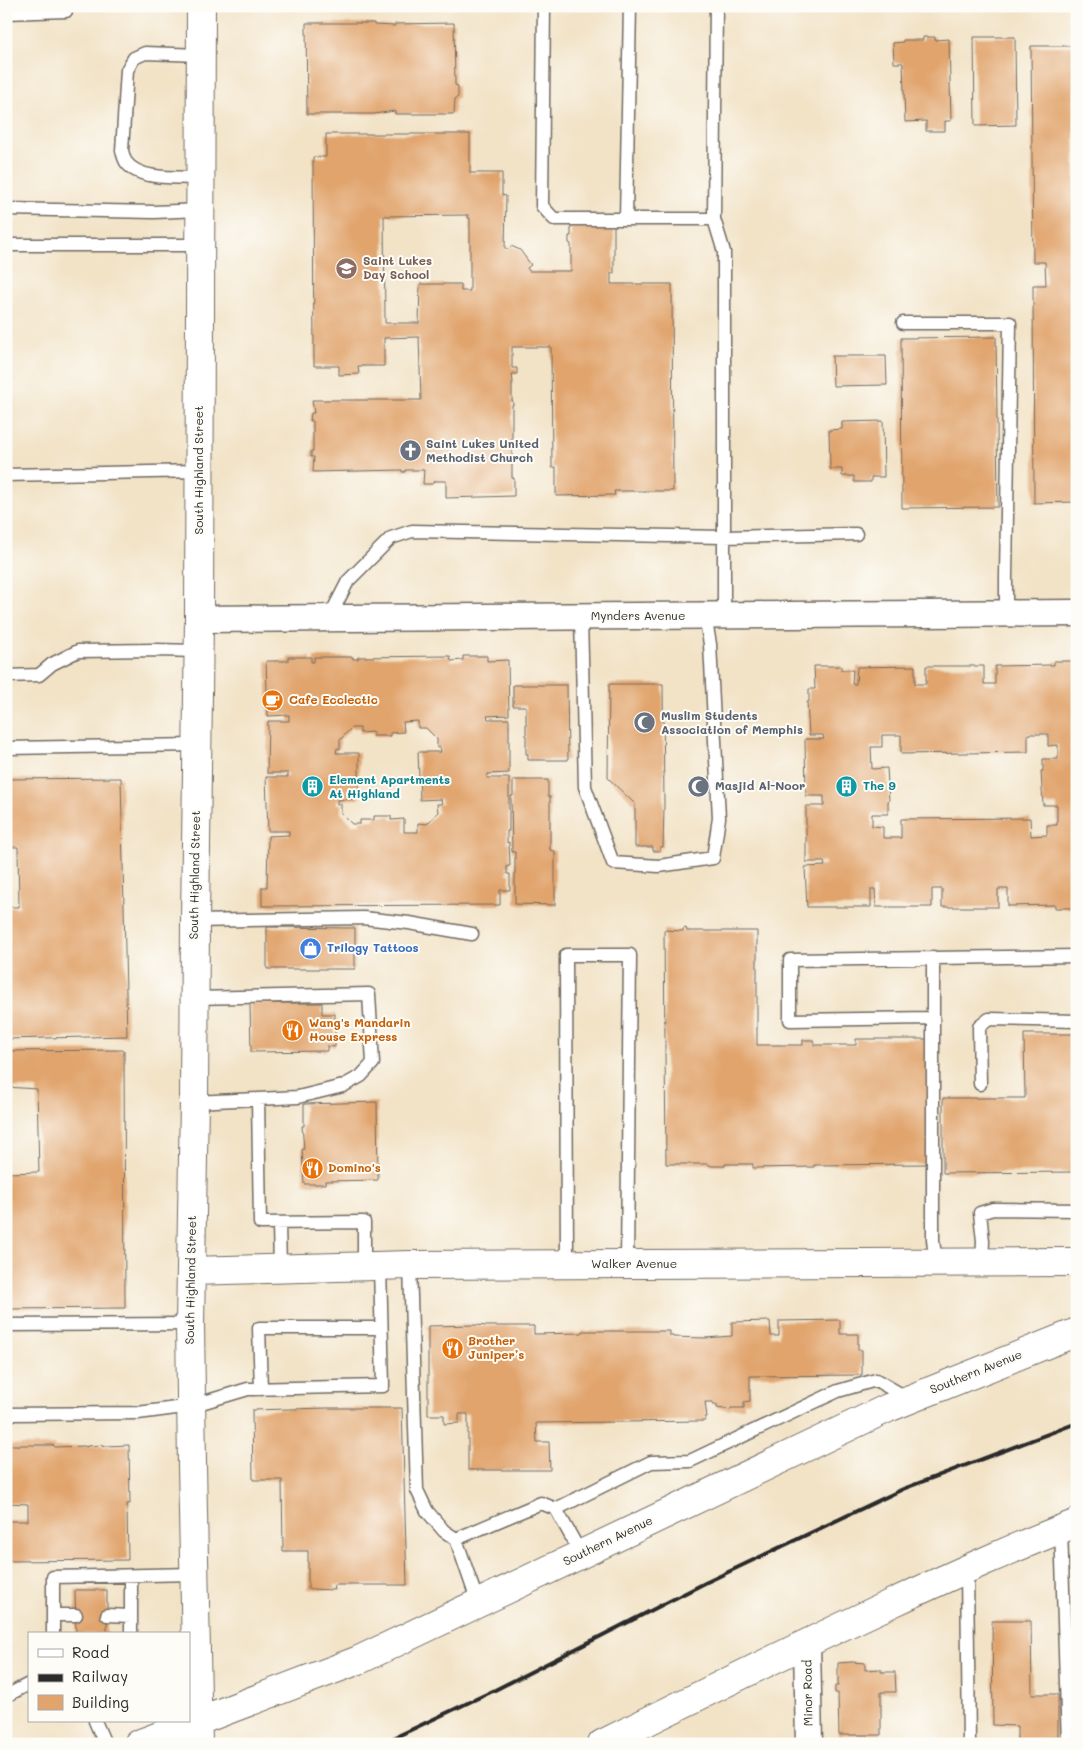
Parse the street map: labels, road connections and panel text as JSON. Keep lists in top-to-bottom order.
{
  "streets": {
    "street": [
      "South Highland Street",
      "Mynders Avenue",
      "Walker Avenue",
      "Southern Avenue",
      "Minor Road"
    ]
  },
  "crossings": [
    ["South Highland Street", "Mynders Avenue"],
    ["South Highland Street", "Walker Avenue"],
    ["South Highland Street", "Southern Avenue"]
  ],
  "places": {
    "school or university": ["Saint Lukes Day School"],
    "church": ["Saint Lukes United Methodist Church"],
    "cafe": ["Cafe Ecclectic"],
    "mosque": ["Muslim Students Association of Memphis", "Masjid Al-Noor"],
    "building": ["The 9", "Element Apartments At Highland"],
    "shop": ["Trilogy Tattoos"],
    "restaurant": ["Wang's Mandarin House Express", "Domino's", "Brother Juniper’s"]
  },
  "legend": ["Road", "Railway", "Building"]
}
